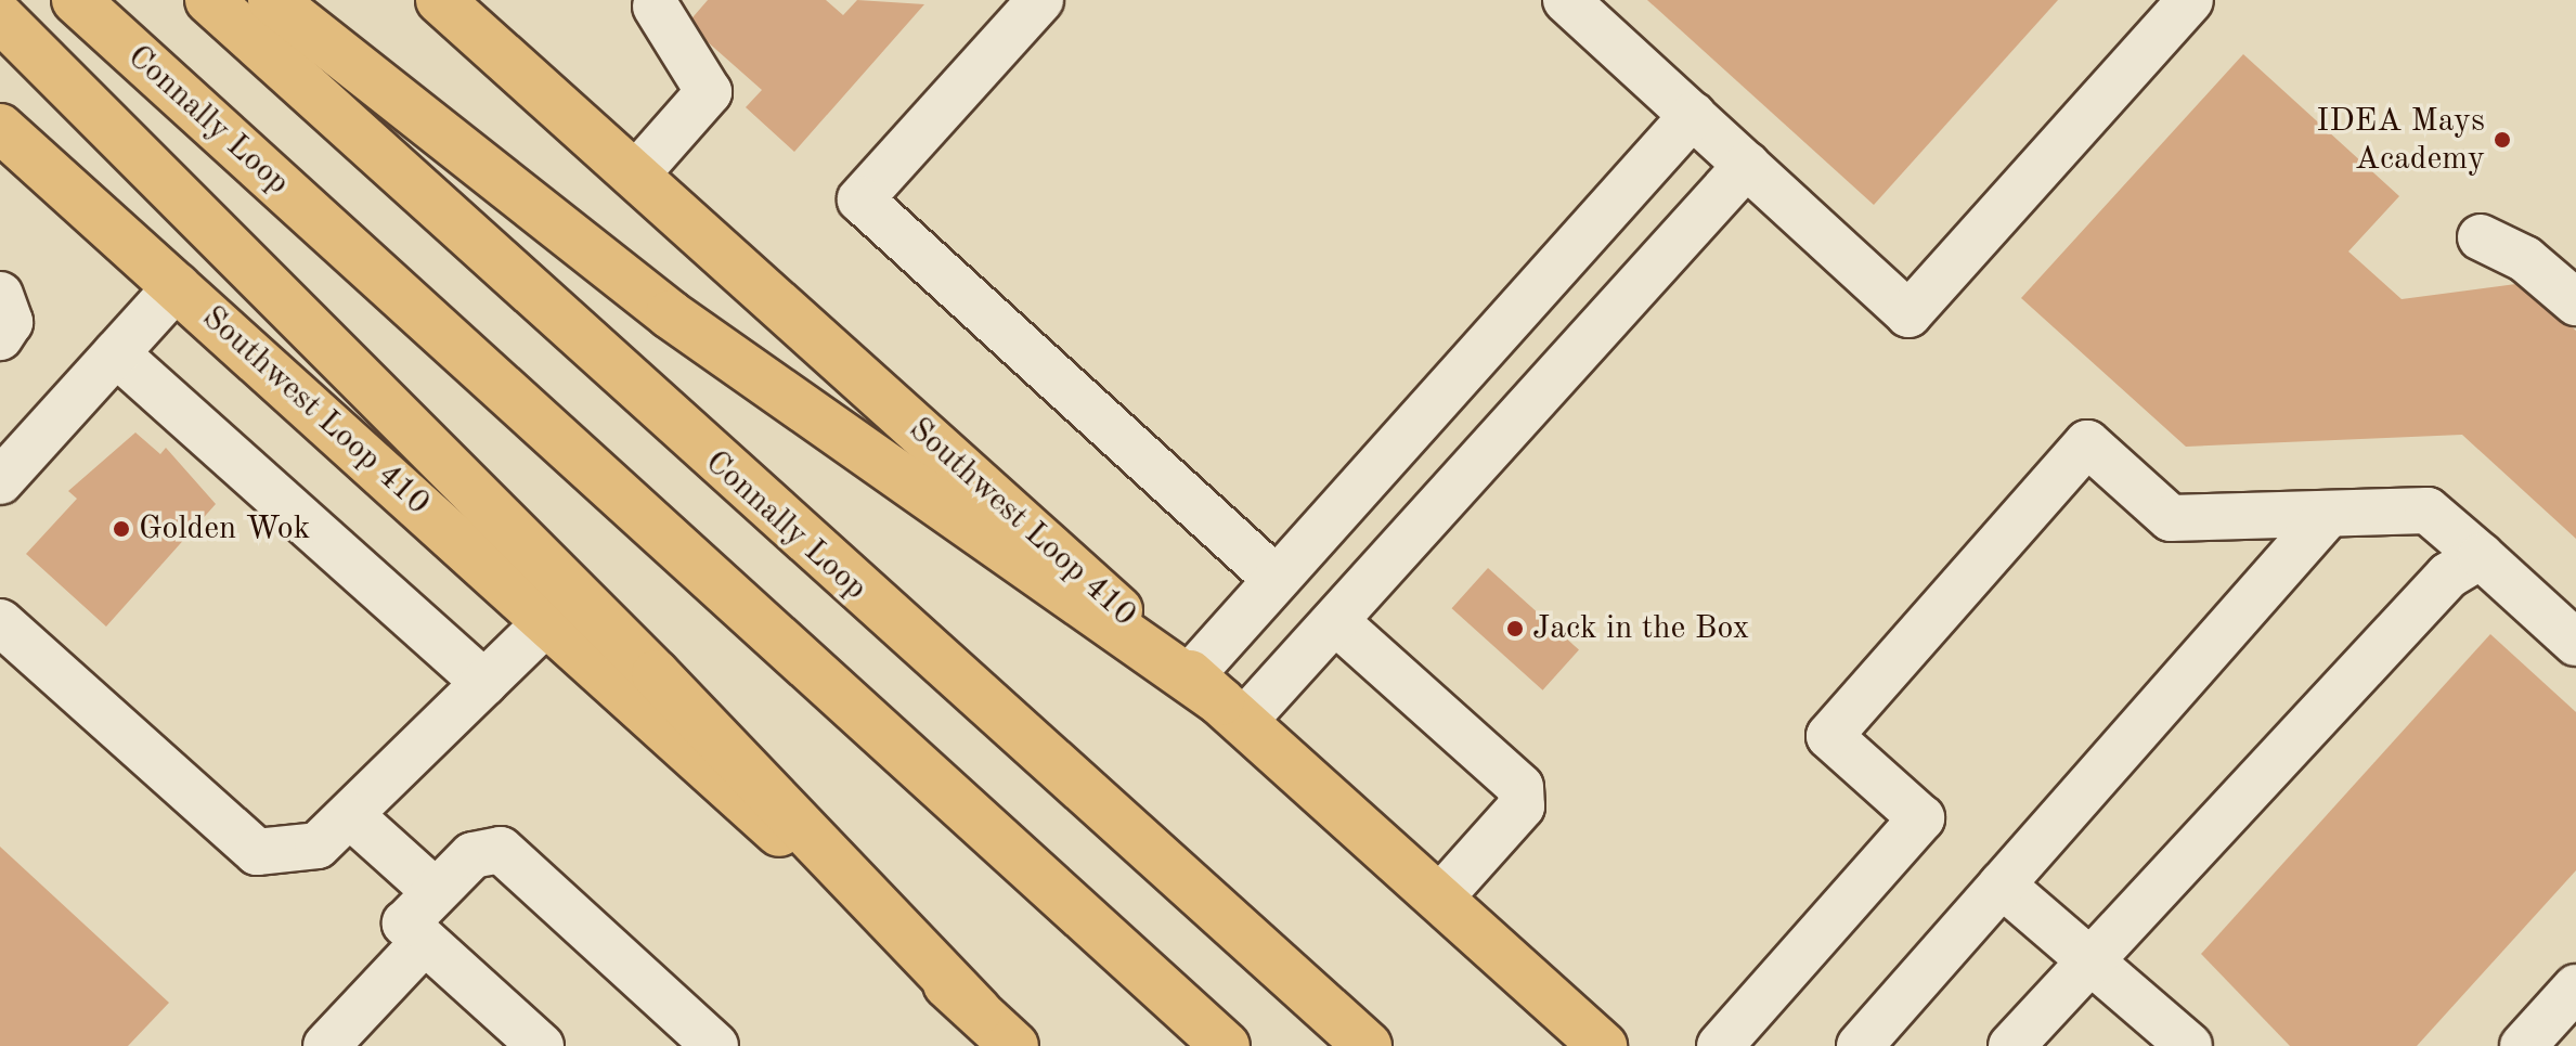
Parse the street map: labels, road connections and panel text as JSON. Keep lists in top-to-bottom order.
{
  "streets": {
    "main road": ["Connally Loop", "Southwest Loop 410"]
  },
  "places": ["IDEA Mays Academy", "Golden Wok", "Jack in the Box"]
}
